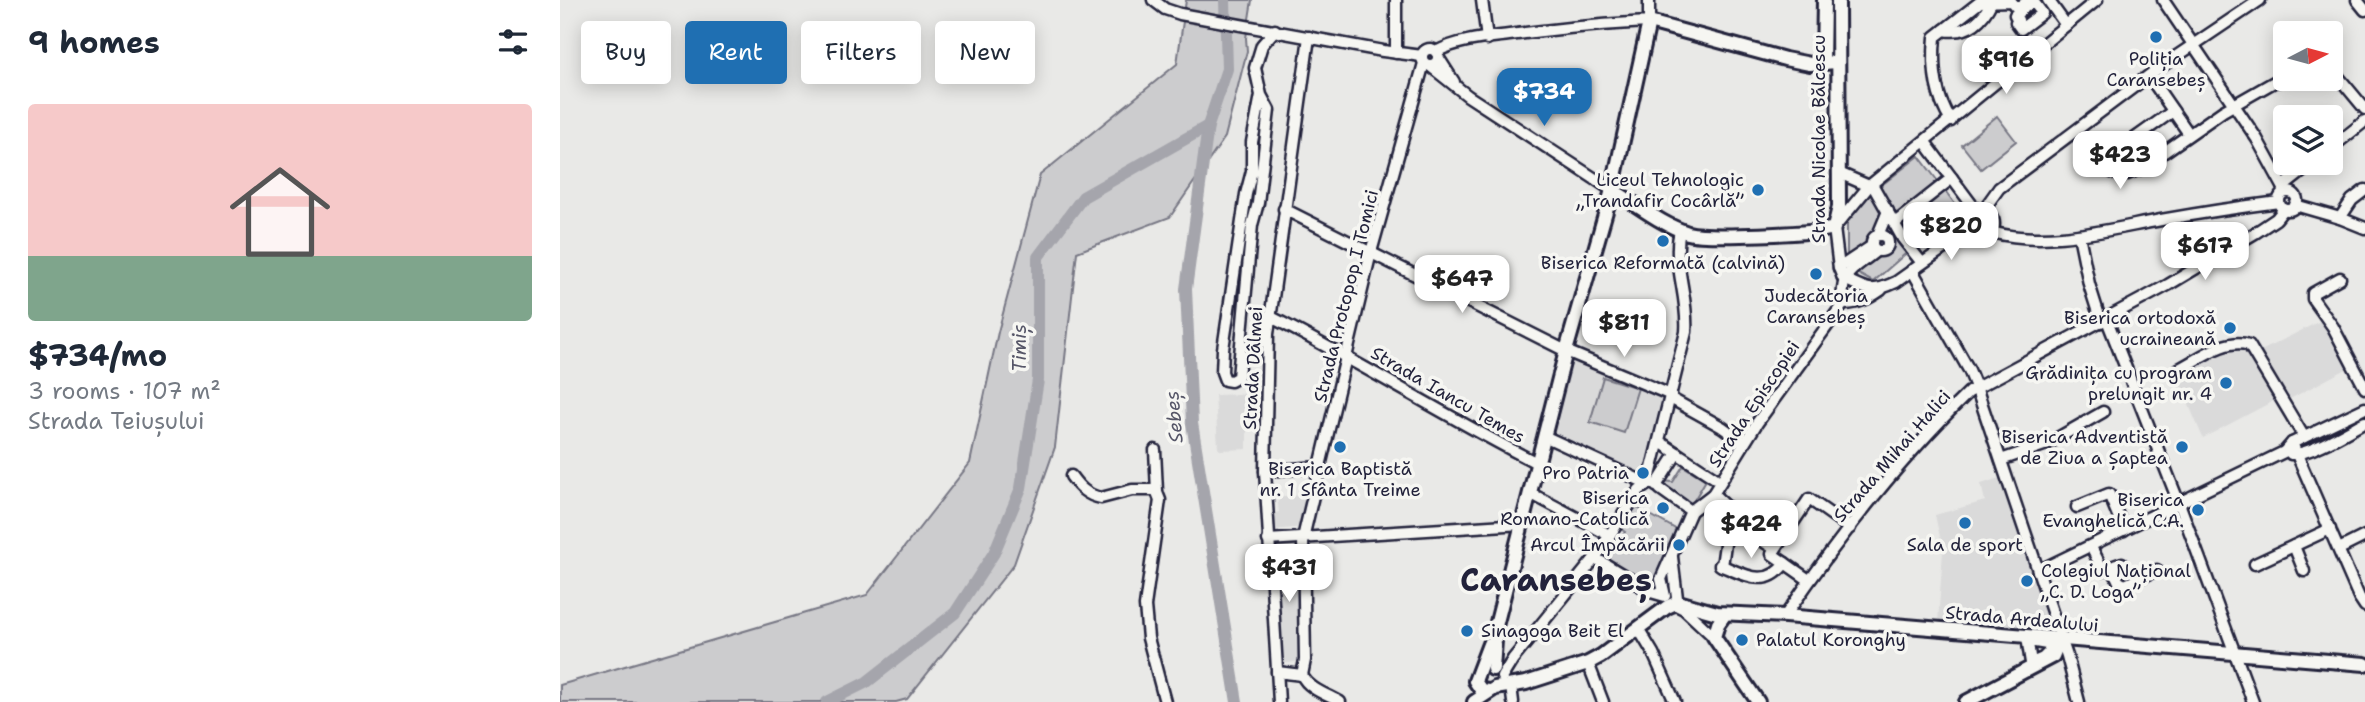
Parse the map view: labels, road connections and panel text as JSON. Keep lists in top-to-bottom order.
{
  "streets": {
    "main road": ["Strada Nicolae Bălcescu", "Strada Ardealului"],
    "street": [
      "Strada Protopop I Tomici",
      "Strada Dâlmei",
      "Strada Iancu Temes",
      "Strada Episcopiei",
      "Strada Mihai Halici"
    ]
  },
  "crossings": [
    ["Strada Nicolae Bălcescu", "Strada Episcopiei"],
    ["Strada Protopop I Tomici", "Strada Iancu Temes"],
    ["Strada Dâlmei", "Strada Iancu Temes"],
    ["Strada Mihai Halici", "Strada Ardealului"]
  ],
  "districts": ["Caransebeș"],
  "water": ["Timiș", "Sebeș"],
  "places": [
    "Poliția Caransebeș",
    "Liceul Tehnologic „Trandafir Cocârlă”",
    "Biserica Reformată (calvină)",
    "Judecătoria Caransebeș",
    "Biserica ortodoxă ucraineană",
    "Grădinița cu program prelungit nr. 4",
    "Biserica Baptistă nr. 1 Sfânta Treime",
    "Biserica Adventistă de Ziua a Șaptea",
    "Pro Patria",
    "Biserica Romano-Catolică",
    "Biserica Evanghelică C.A.",
    "Sala de sport",
    "Arcul Împăcării",
    "Colegiul Național „C. D. Loga”",
    "Sinagoga Beit El",
    "Palatul Koronghy"
  ],
  "north": "right",
  "page": {
    "heading": "9 homes",
    "chip": [
      "Buy",
      "Rent",
      "Filters",
      "New"
    ],
    "price": [
      "$916",
      "$734",
      "$423",
      "$820",
      "$617",
      "$647",
      "$811",
      "$424",
      "$431"
    ],
    "list": [
      {
        "name": "$734/mo",
        "note": "3 rooms · 107 m² · Strada Teiușului"
      }
    ]
  }
}
